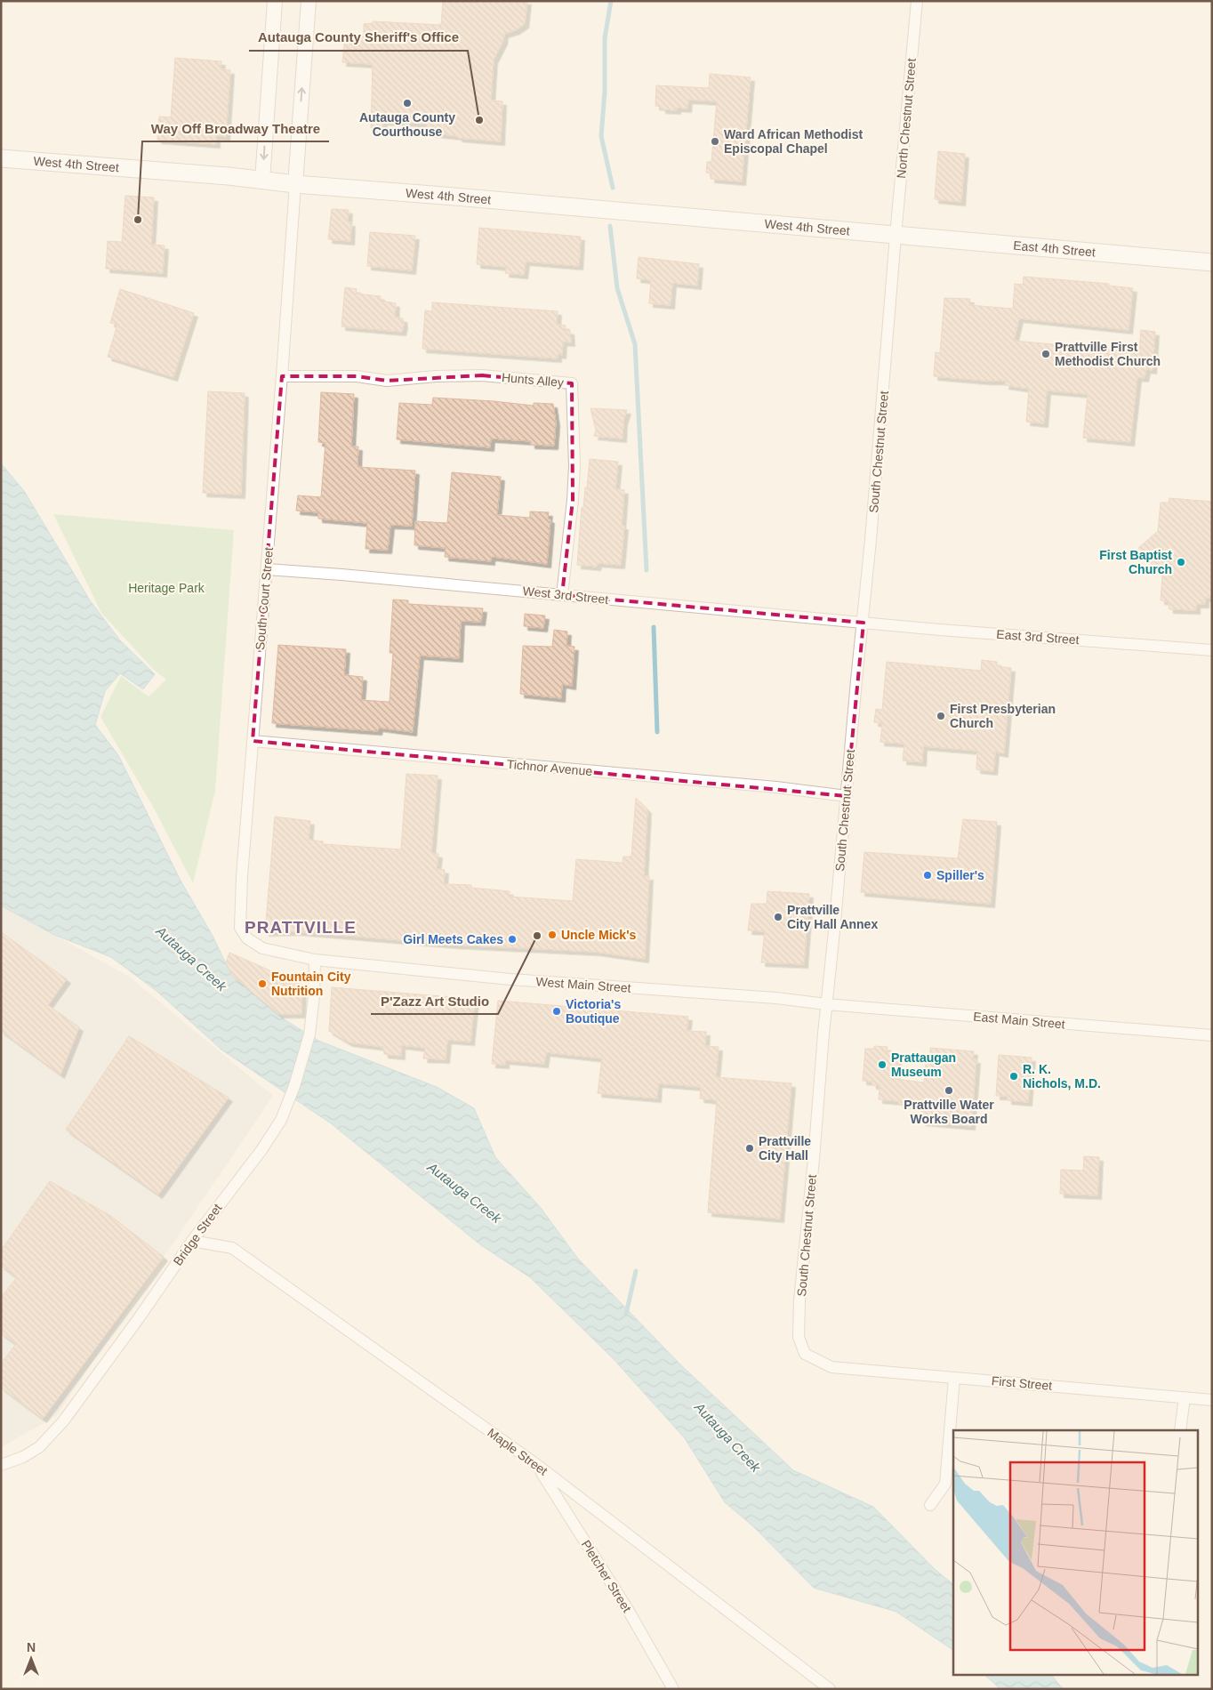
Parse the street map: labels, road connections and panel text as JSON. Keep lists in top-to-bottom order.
{
  "streets": {
    "main road": ["West 4th Street", "East 4th Street"],
    "street": [
      "North Chestnut Street",
      "Hunts Alley",
      "South Chestnut Street",
      "West 3rd Street",
      "South Court Street",
      "East 3rd Street",
      "Tichnor Avenue",
      "West Main Street",
      "East Main Street",
      "Bridge Street",
      "First Street",
      "Maple Street",
      "Pletcher Street"
    ]
  },
  "crossings": [
    ["North Chestnut Street", "West 4th Street"],
    ["North Chestnut Street", "East 4th Street"],
    ["North Chestnut Street", "South Chestnut Street"],
    ["West 4th Street", "East 4th Street"],
    ["West 4th Street", "South Chestnut Street"],
    ["West 4th Street", "South Court Street"],
    ["East 4th Street", "South Chestnut Street"],
    ["Hunts Alley", "West 3rd Street"],
    ["Hunts Alley", "South Court Street"],
    ["South Chestnut Street", "West 3rd Street"],
    ["South Chestnut Street", "East 3rd Street"],
    ["South Chestnut Street", "Tichnor Avenue"],
    ["South Chestnut Street", "West Main Street"],
    ["South Chestnut Street", "East Main Street"],
    ["South Chestnut Street", "First Street"],
    ["West 3rd Street", "South Court Street"],
    ["West 3rd Street", "East 3rd Street"],
    ["South Court Street", "Tichnor Avenue"],
    ["South Court Street", "West Main Street"],
    ["South Court Street", "Bridge Street"],
    ["West Main Street", "East Main Street"],
    ["West Main Street", "Bridge Street"],
    ["Bridge Street", "Maple Street"],
    ["Maple Street", "Pletcher Street"]
  ],
  "districts": ["PRATTVILLE"],
  "water": ["Autauga Creek"],
  "parks": ["Heritage Park"],
  "places": [
    "Autauga County Courthouse",
    "Autauga County Sheriff's Office",
    "Ward African Methodist Episcopal Chapel",
    "Way Off Broadway Theatre",
    "Prattville First Methodist Church",
    "First Baptist Church",
    "First Presbyterian Church",
    "Spiller's",
    "Prattville City Hall Annex",
    "Uncle Mick's",
    "P'Zazz Art Studio",
    "Girl Meets Cakes",
    "Fountain City Nutrition",
    "Victoria's Boutique",
    "Prattaugan Museum",
    "R. K. Nichols, M.D.",
    "Prattville Water Works Board",
    "Prattville City Hall"
  ],
  "north": "top"
}
